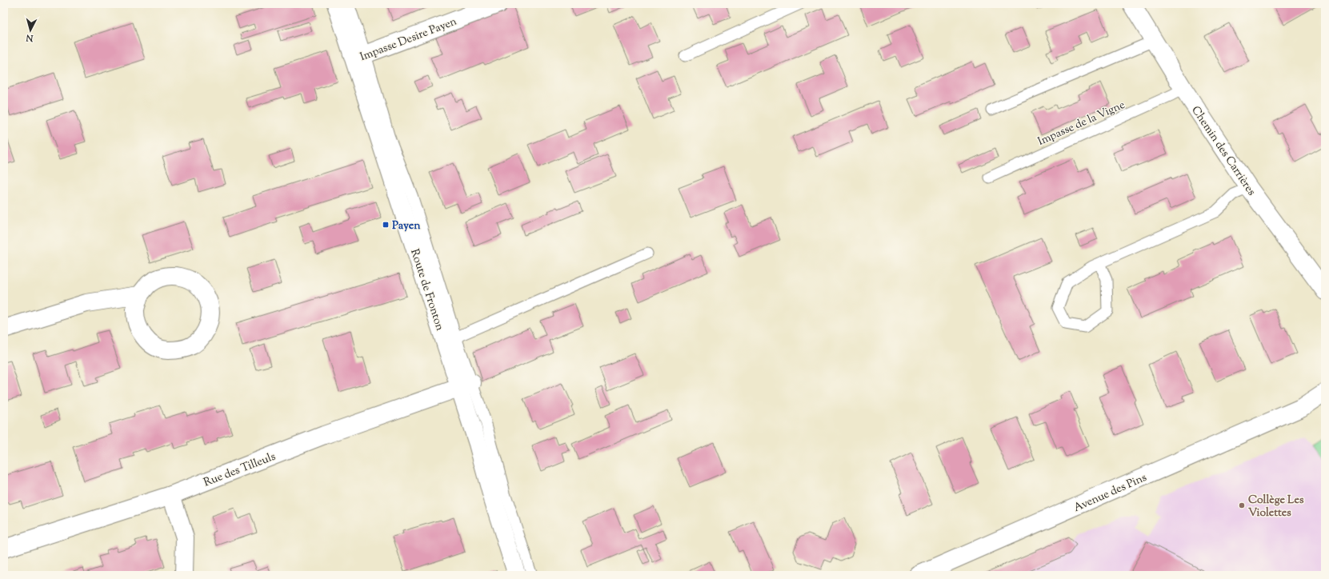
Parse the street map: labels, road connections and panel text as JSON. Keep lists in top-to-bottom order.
{
  "streets": {
    "street": [
      "Impasse Desire Payen",
      "Chemin des Carrières",
      "Route de Fronton",
      "Rue des Tilleuls",
      "Avenue des Pins"
    ],
    "lane": ["Impasse de la Vigne"]
  },
  "crossings": [
    ["Impasse Desire Payen", "Route de Fronton"],
    ["Impasse de la Vigne", "Chemin des Carrières"],
    ["Route de Fronton", "Rue des Tilleuls"]
  ],
  "places": {
    "transit": ["Payen"],
    "other": ["Collège Les Violettes"]
  },
  "north": "bottom"
}
